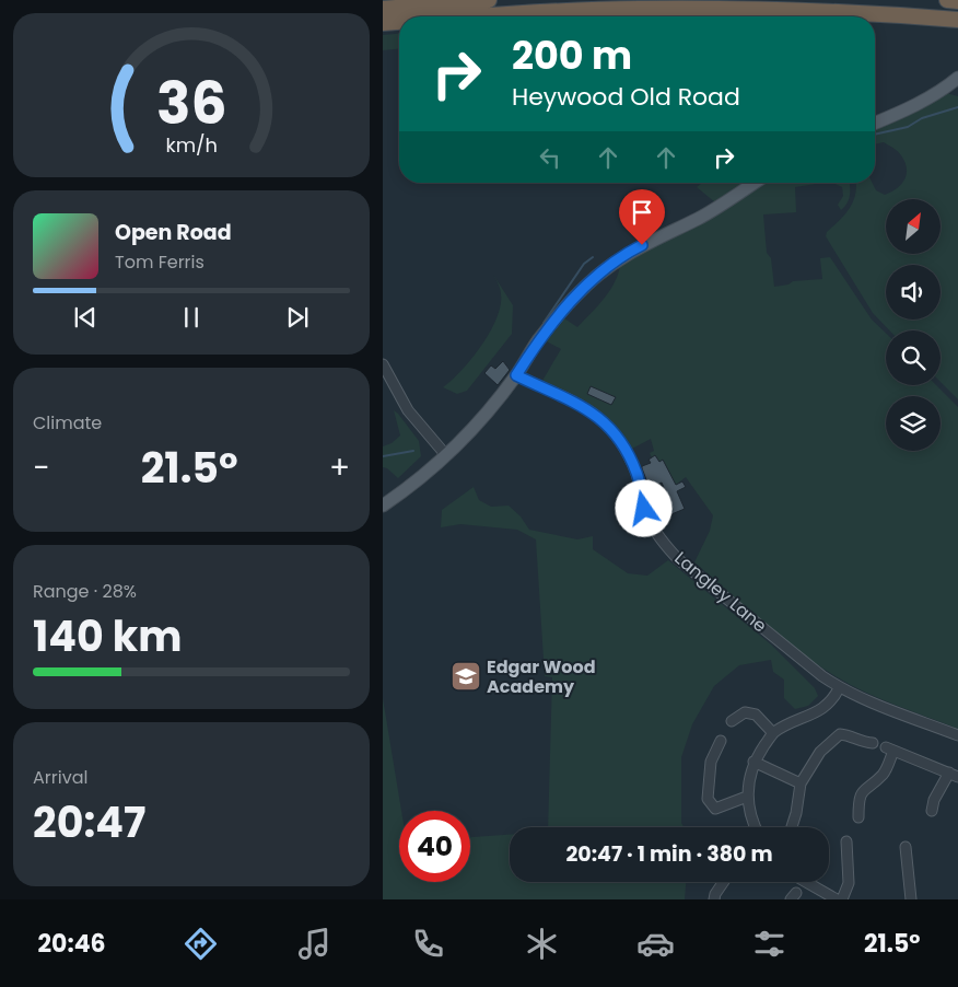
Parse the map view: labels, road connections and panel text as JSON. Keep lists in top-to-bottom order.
{
  "streets": {
    "street": ["Langley Lane"]
  },
  "places": {
    "school or university": ["Edgar Wood Academy"]
  },
  "north": "top right",
  "page": {
    "turn": ["200 m", "Heywood Old Road"],
    "song": ["Open Road", "Tom Ferris"],
    "tile": [
      "Climate",
      ["Range · 28%", "140 km"],
      ["Arrival", "20:47"]
    ],
    "heat": ["−", "21.5°", "+"],
    "limit": "40",
    "trip": "20:47 · 1 min · 380 m",
    "tabs": ["20:46", "21.5°"],
    "gauge": ["36", "km/h"]
  }
}
